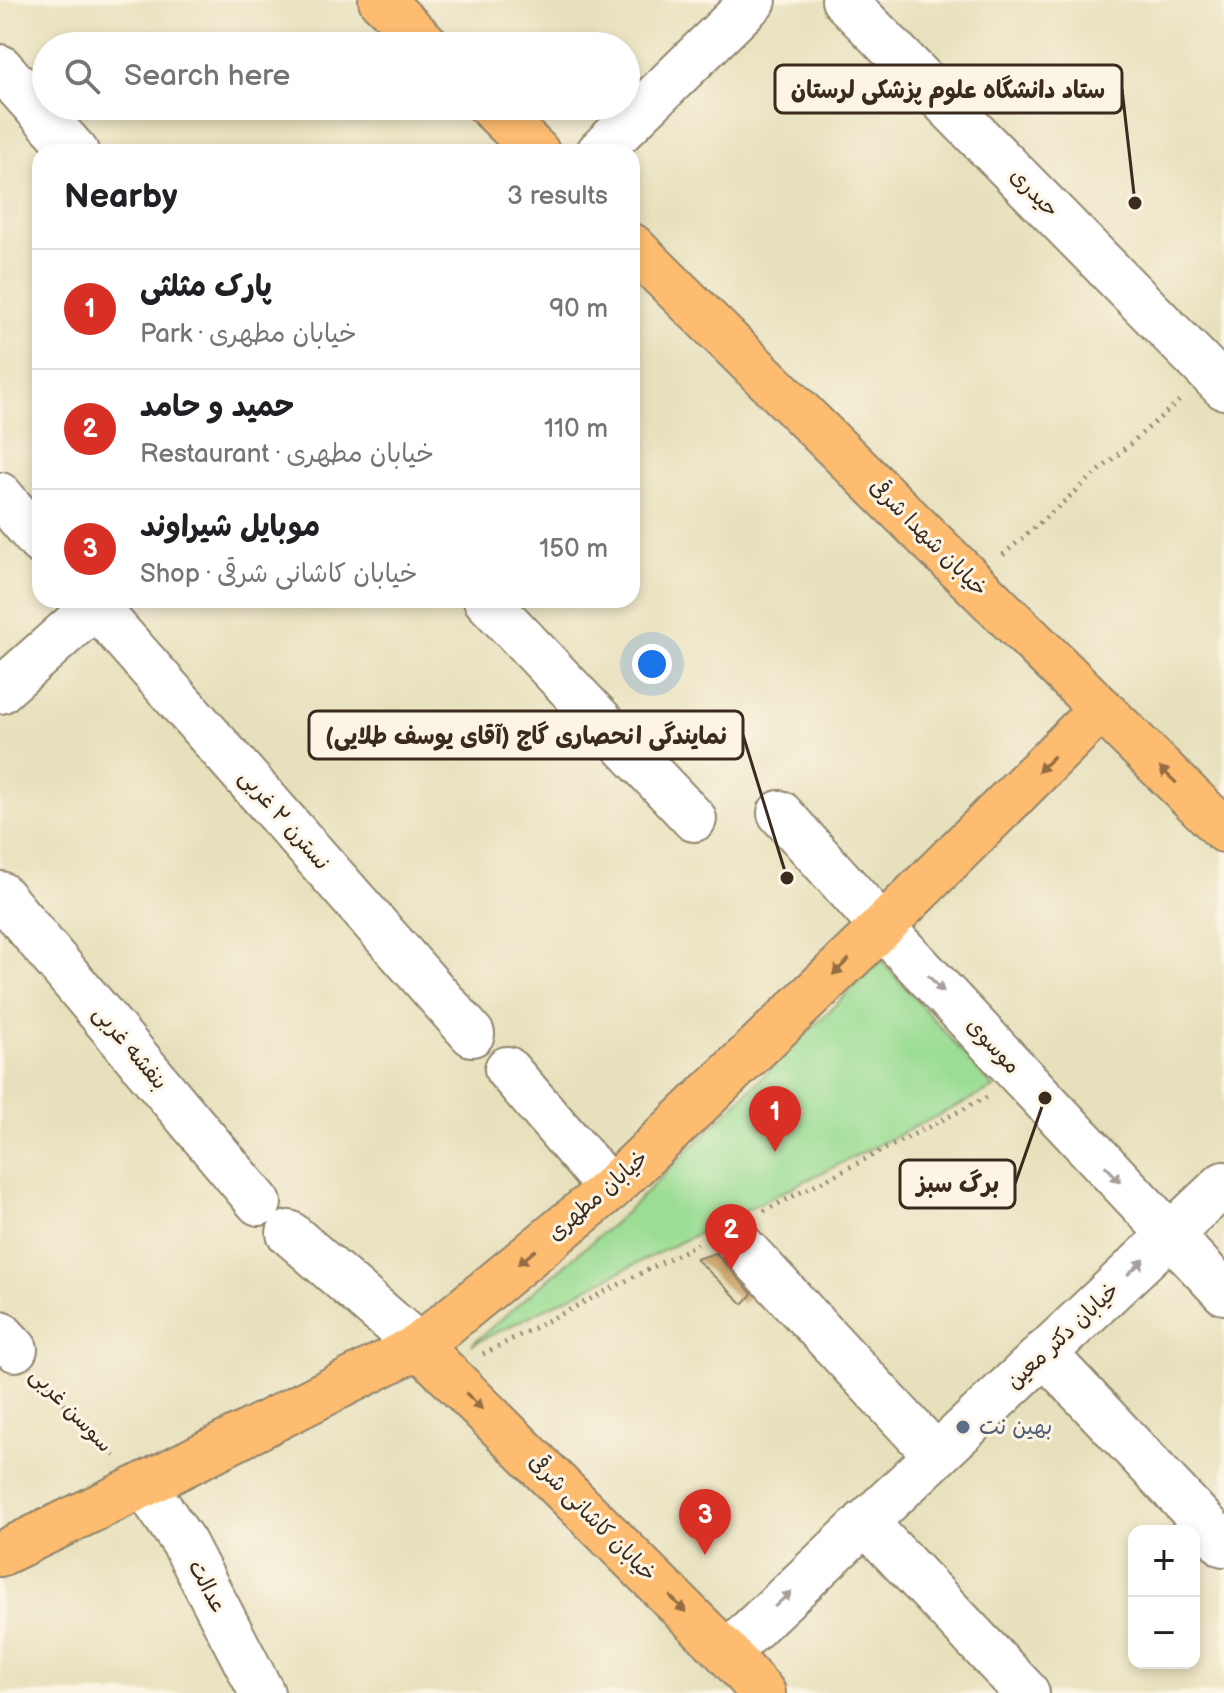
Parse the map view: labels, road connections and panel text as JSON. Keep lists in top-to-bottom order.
{
  "streets": {
    "main road": ["خیابان شهدا شرقی", "خیابان مطهری", "خیابان کاشانی شرقی"],
    "street": [
      "حیدری",
      "نسترن ۲ غربی",
      "موسوی",
      "بنفشه غربی",
      "خیابان دکتر معین",
      "عدالت"
    ],
    "path": ["سوسن غربی"]
  },
  "crossings": [
    ["خیابان شهدا شرقی", "خیابان مطهری"],
    ["موسوی", "خیابان مطهری"],
    ["موسوی", "خیابان دکتر معین"],
    ["خیابان مطهری", "سوسن غربی"],
    ["خیابان مطهری", "خیابان کاشانی شرقی"],
    ["خیابان مطهری", "عدالت"],
    ["خیابان دکتر معین", "خیابان کاشانی شرقی"],
    ["سوسن غربی", "عدالت"]
  ],
  "one_way": ["خیابان مطهری", "خیابان دکتر معین", "خیابان کاشانی شرقی"],
  "places": [
    "ستاد دانشگاه علوم پزشکی لرستان",
    "نمایندگی انحصاری گاج (آقای یوسف طلایی)",
    "برگ سبز",
    "بهین نت"
  ],
  "page": {
    "search": "Search here",
    "heading": ["Nearby", "3 results"],
    "list": [
      {
        "mark": "1",
        "name": "پارک مثلثی",
        "note": "Park · خیابان مطهری",
        "value": "90 m"
      },
      {
        "mark": "2",
        "name": "حمید و حامد",
        "note": "Restaurant · خیابان مطهری",
        "value": "110 m"
      },
      {
        "mark": "3",
        "name": "موبایل شیراوند",
        "note": "Shop · خیابان کاشانی شرقی",
        "value": "150 m"
      }
    ],
    "pins": ["1", "2", "3"],
    "map_buttons": ["+", "−"]
  }
}
